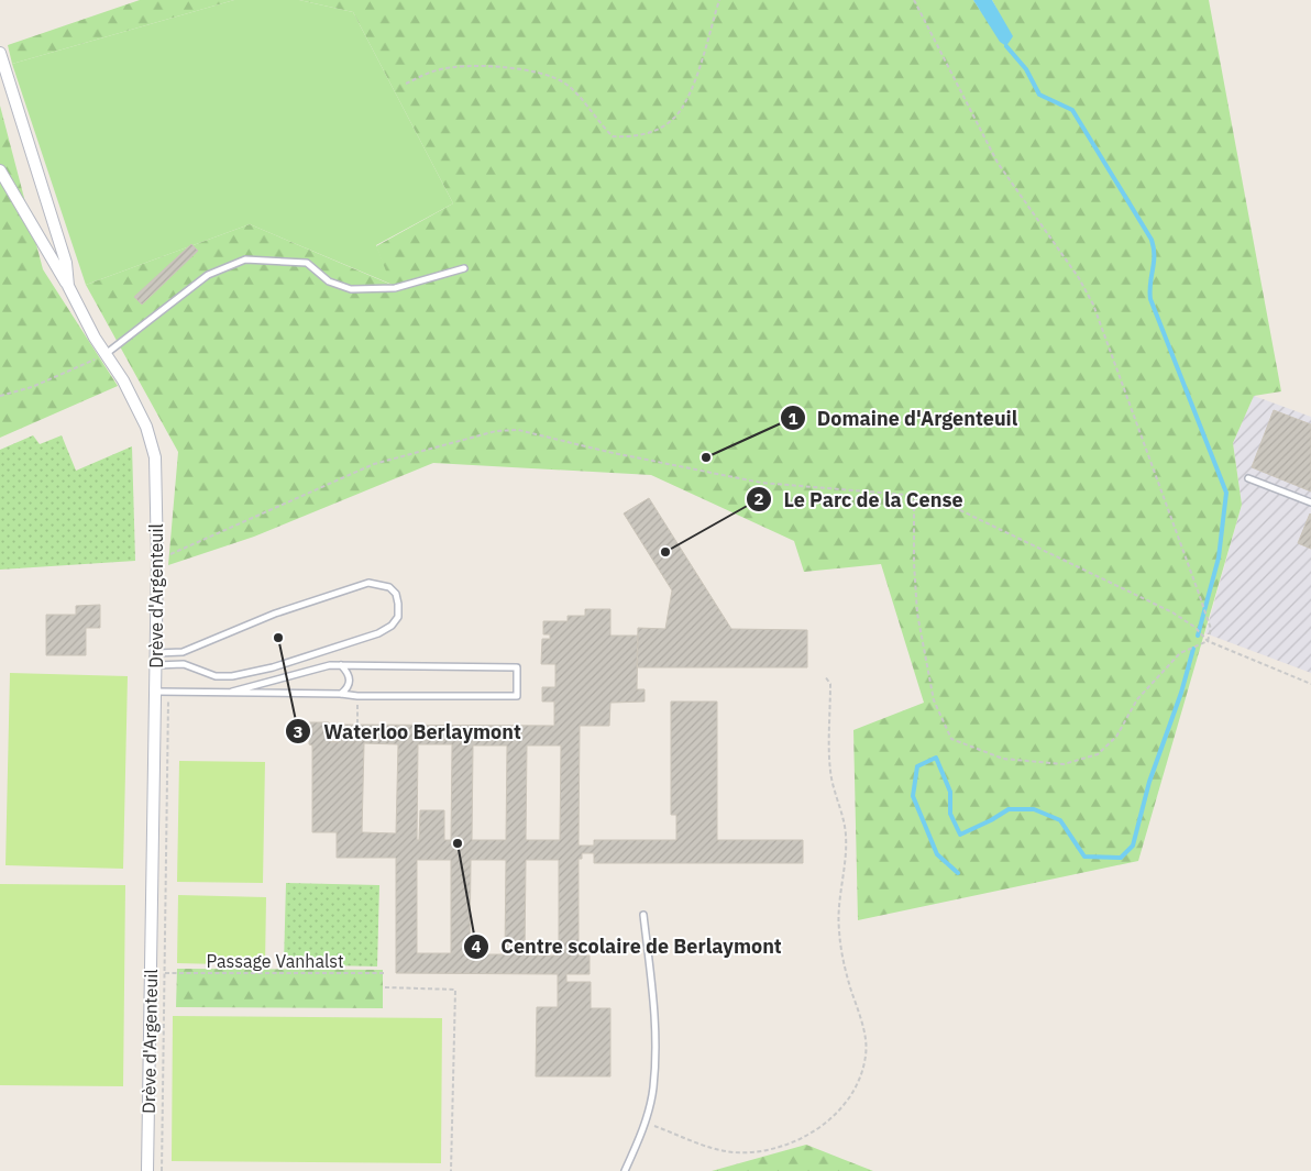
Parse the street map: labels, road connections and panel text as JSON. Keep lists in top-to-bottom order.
{
  "streets": {
    "street": ["Drève d'Argenteuil"],
    "path": ["Passage Vanhalst"]
  },
  "places": [
    "Domaine d'Argenteuil",
    "Le Parc de la Cense",
    "Waterloo Berlaymont",
    "Centre scolaire de Berlaymont"
  ]
}
